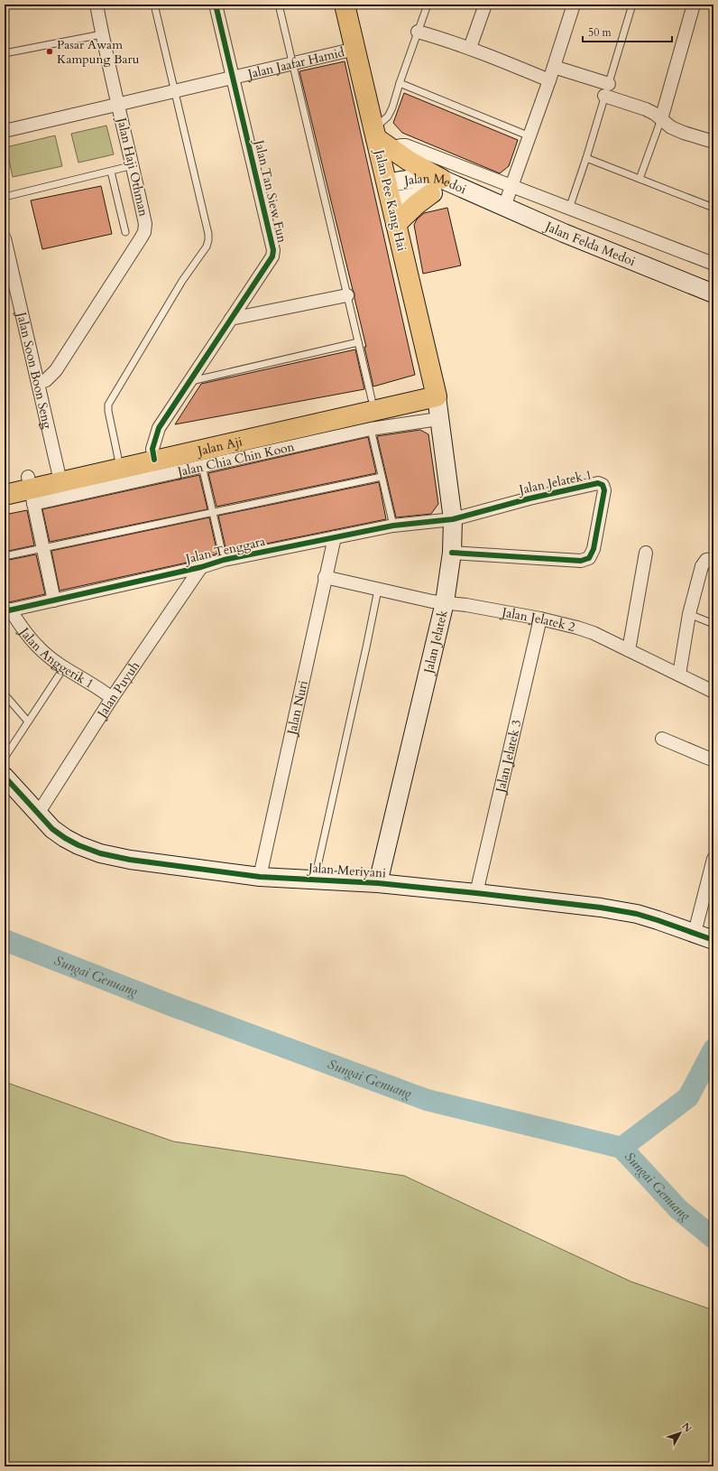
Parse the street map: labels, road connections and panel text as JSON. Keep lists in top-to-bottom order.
{
  "streets": {
    "main road": ["Jalan Pee Kang Hai", "Jalan Aji"],
    "street": [
      "Jalan Jaafar Hamid",
      "Jalan Haji Othman",
      "Jalan Medoi",
      "Jalan Tan Siew Fun",
      "Jalan Felda Medoi",
      "Jalan Soon Boon Seng",
      "Jalan Chia Chin Koon",
      "Jalan Jelatek 1",
      "Jalan Tenggara",
      "Jalan Jelatek 2",
      "Jalan Jelatek",
      "Jalan Anggerik 1",
      "Jalan Puyuh",
      "Jalan Nuri",
      "Jalan Jelatek 3",
      "Jalan Meriyani"
    ]
  },
  "crossings": [
    ["Jalan Jaafar Hamid", "Jalan Haji Othman"],
    ["Jalan Jaafar Hamid", "Jalan Tan Siew Fun"],
    ["Jalan Jaafar Hamid", "Jalan Pee Kang Hai"],
    ["Jalan Haji Othman", "Jalan Soon Boon Seng"],
    ["Jalan Medoi", "Jalan Pee Kang Hai"],
    ["Jalan Medoi", "Jalan Felda Medoi"],
    ["Jalan Tan Siew Fun", "Jalan Aji"],
    ["Jalan Pee Kang Hai", "Jalan Aji"],
    ["Jalan Pee Kang Hai", "Jalan Jelatek"],
    ["Jalan Soon Boon Seng", "Jalan Aji"],
    ["Jalan Aji", "Jalan Chia Chin Koon"],
    ["Jalan Aji", "Jalan Jelatek"],
    ["Jalan Chia Chin Koon", "Jalan Jelatek"],
    ["Jalan Jelatek 1", "Jalan Tenggara"],
    ["Jalan Jelatek 1", "Jalan Jelatek"],
    ["Jalan Tenggara", "Jalan Jelatek"],
    ["Jalan Tenggara", "Jalan Anggerik 1"],
    ["Jalan Tenggara", "Jalan Puyuh"],
    ["Jalan Tenggara", "Jalan Nuri"],
    ["Jalan Jelatek 2", "Jalan Jelatek"],
    ["Jalan Jelatek 2", "Jalan Nuri"],
    ["Jalan Jelatek 2", "Jalan Jelatek 3"],
    ["Jalan Jelatek", "Jalan Meriyani"],
    ["Jalan Anggerik 1", "Jalan Puyuh"],
    ["Jalan Puyuh", "Jalan Meriyani"],
    ["Jalan Nuri", "Jalan Meriyani"],
    ["Jalan Jelatek 3", "Jalan Meriyani"]
  ],
  "water": ["Sungai Genuang"],
  "places": ["Pasar Awam Kampung Baru"],
  "scale_bar": "50 m",
  "north": "top right"
}
